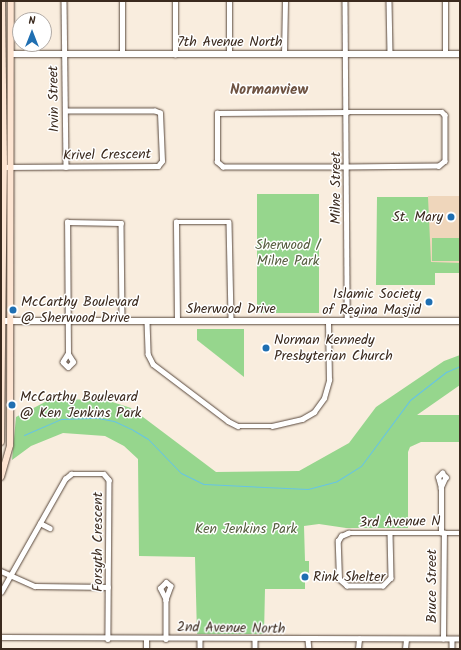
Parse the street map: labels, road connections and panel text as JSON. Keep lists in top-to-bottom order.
{
  "streets": {
    "street": [
      "7th Avenue North",
      "Irvin Street",
      "Krivel Crescent",
      "Milne Street",
      "Sherwood Drive",
      "3rd Avenue N",
      "Forsyth Crescent",
      "Bruce Street",
      "2nd Avenue North"
    ]
  },
  "crossings": [
    ["7th Avenue North", "Irvin Street"],
    ["7th Avenue North", "Milne Street"],
    ["Irvin Street", "Krivel Crescent"],
    ["Milne Street", "Sherwood Drive"],
    ["3rd Avenue N", "Bruce Street"],
    ["Forsyth Crescent", "2nd Avenue North"],
    ["Bruce Street", "2nd Avenue North"]
  ],
  "districts": ["Normanview"],
  "parks": ["Sherwood / Milne Park", "Ken Jenkins Park"],
  "places": [
    "St. Mary",
    "Islamic Society of Regina Masjid",
    "McCarthy Boulevard @ Sherwood Drive",
    "Norman Kennedy Presbyterian Church",
    "McCarthy Boulevard @ Ken Jenkins Park",
    "Rink Shelter"
  ],
  "north": "top"
}
